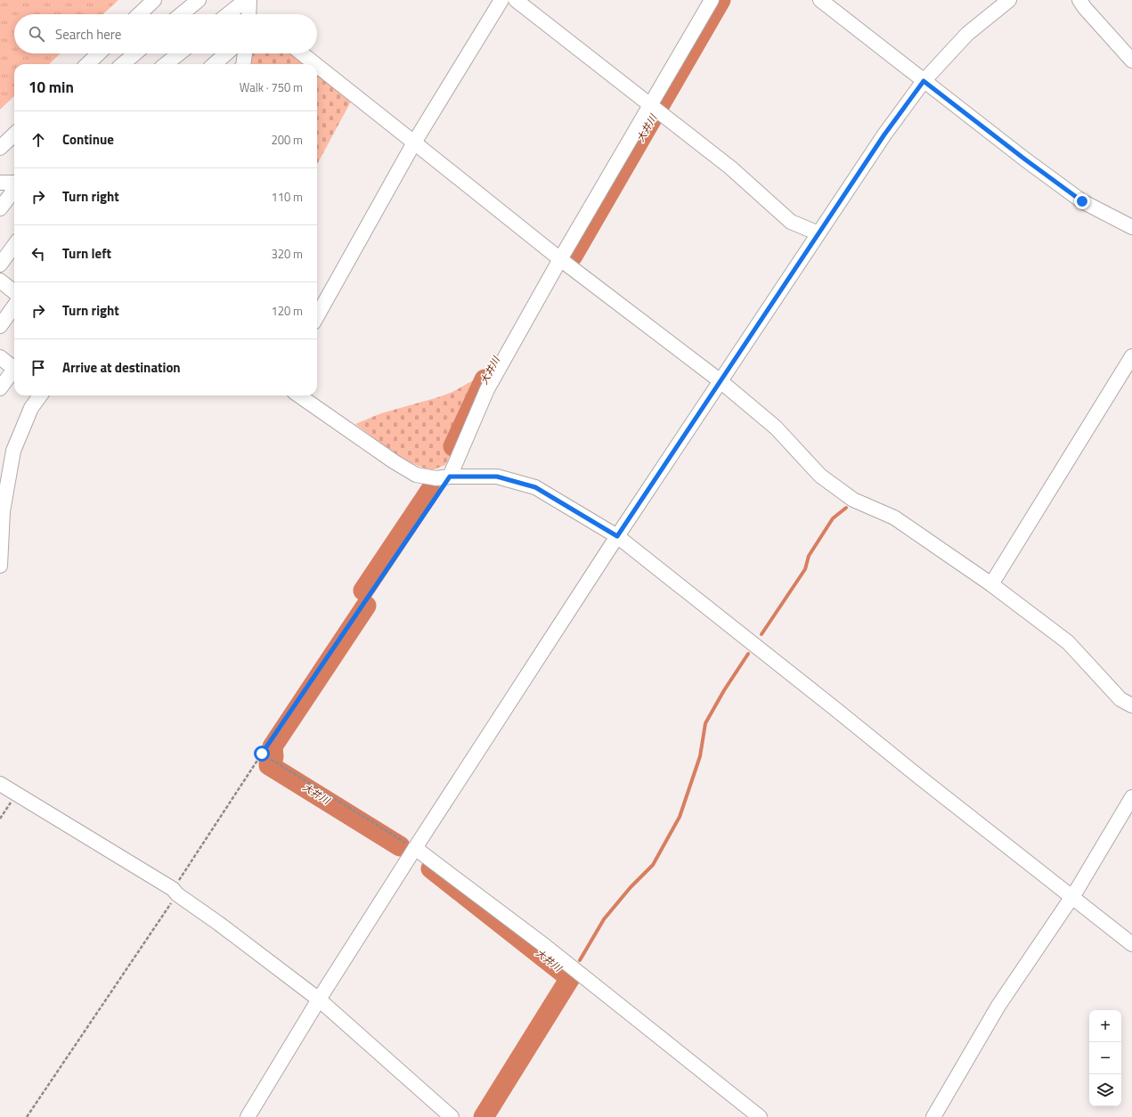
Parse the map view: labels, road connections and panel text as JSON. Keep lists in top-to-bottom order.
{
  "water": ["大井川"],
  "page": {
    "search": "Search here",
    "heading": ["10 min", "Walk · 750 m"],
    "list": [
      ["Continue", "200 m"],
      ["Turn right", "110 m"],
      ["Turn left", "320 m"],
      ["Turn right", "120 m"],
      "Arrive at destination"
    ],
    "map_buttons": ["+", "−"]
  }
}
